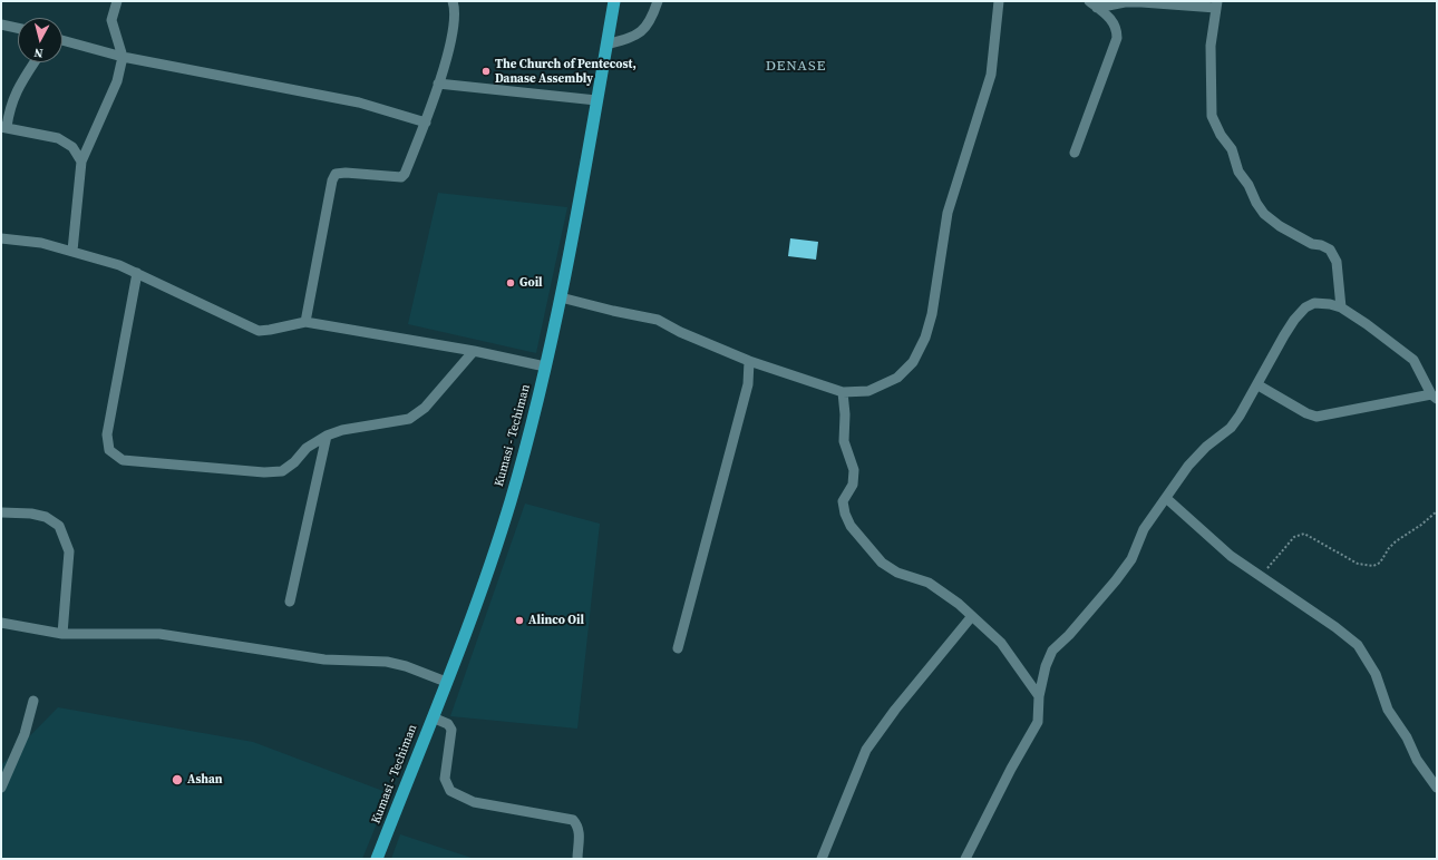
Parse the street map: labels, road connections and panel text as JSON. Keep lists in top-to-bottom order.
{
  "streets": {
    "highway": ["Kumasi - Techiman"]
  },
  "districts": ["DENASE"],
  "places": [
    "The Church of Pentecost, Danase Assembly",
    "Goil",
    "Alinco Oil",
    "Ashan"
  ],
  "north": "bottom"
}
